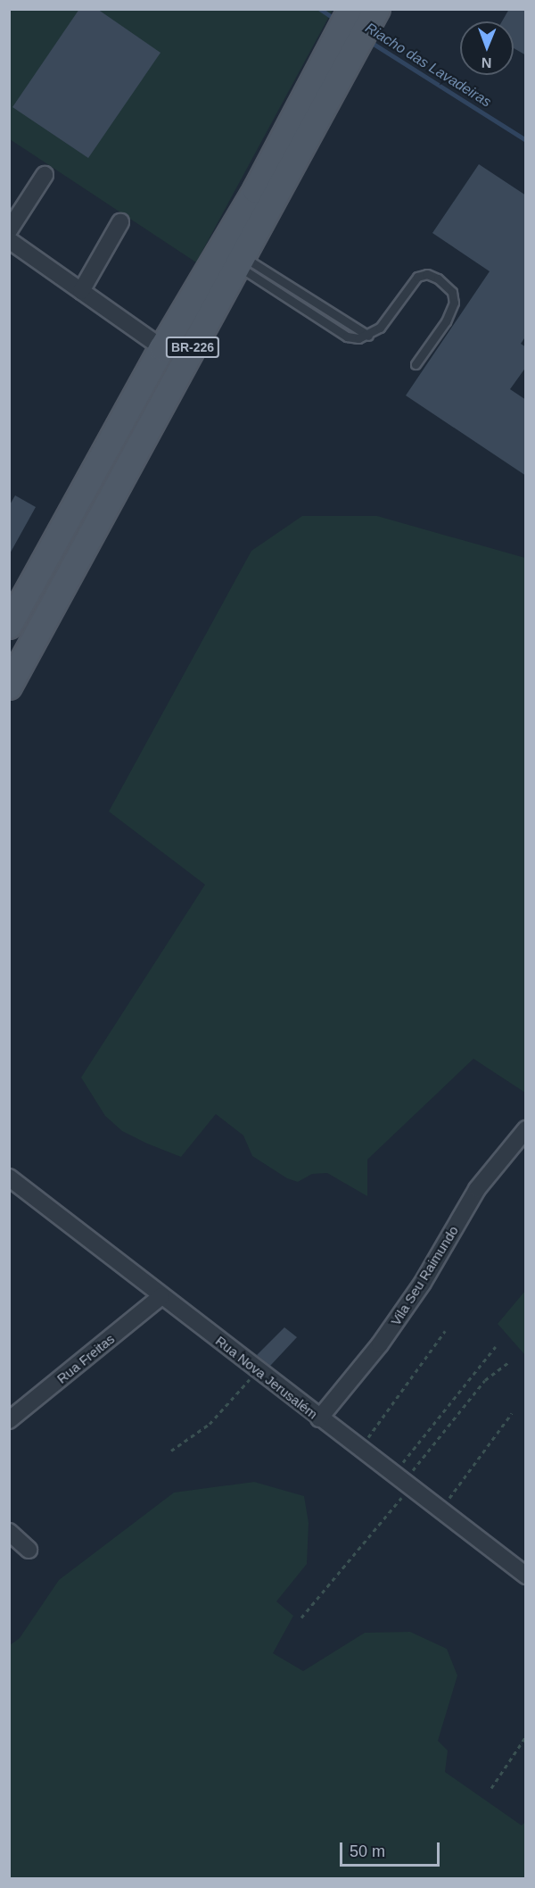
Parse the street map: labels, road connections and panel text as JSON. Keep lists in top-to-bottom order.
{
  "streets": {
    "main road": ["BR-226"],
    "street": ["Vila Seu Raimundo", "Rua Freitas", "Rua Nova Jerusalém"]
  },
  "crossings": [
    ["Vila Seu Raimundo", "Rua Nova Jerusalém"],
    ["Rua Freitas", "Rua Nova Jerusalém"]
  ],
  "water": ["Riacho das Lavadeiras"],
  "scale_bar": "50 m",
  "north": "bottom"
}
